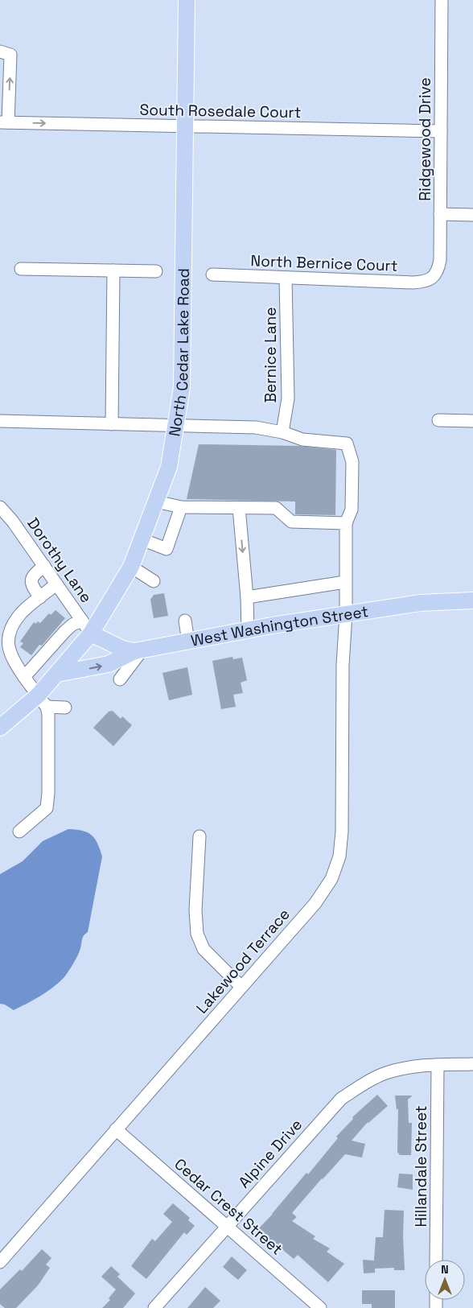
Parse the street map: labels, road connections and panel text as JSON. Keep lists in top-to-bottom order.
{
  "streets": {
    "main road": ["North Cedar Lake Road", "West Washington Street"],
    "street": [
      "South Rosedale Court",
      "Ridgewood Drive",
      "North Bernice Court",
      "Bernice Lane",
      "Dorothy Lane",
      "Lakewood Terrace",
      "Alpine Drive",
      "Hillandale Street",
      "Cedar Crest Street"
    ]
  },
  "crossings": [
    ["South Rosedale Court", "Ridgewood Drive"],
    ["South Rosedale Court", "North Cedar Lake Road"],
    ["Ridgewood Drive", "North Bernice Court"],
    ["North Bernice Court", "Bernice Lane"],
    ["North Cedar Lake Road", "Dorothy Lane"],
    ["North Cedar Lake Road", "West Washington Street"],
    ["Bernice Lane", "Lakewood Terrace"],
    ["Dorothy Lane", "West Washington Street"],
    ["West Washington Street", "Lakewood Terrace"],
    ["Lakewood Terrace", "Cedar Crest Street"],
    ["Alpine Drive", "Hillandale Street"],
    ["Alpine Drive", "Cedar Crest Street"]
  ],
  "one_way": ["South Rosedale Court"],
  "north": "top"
}
